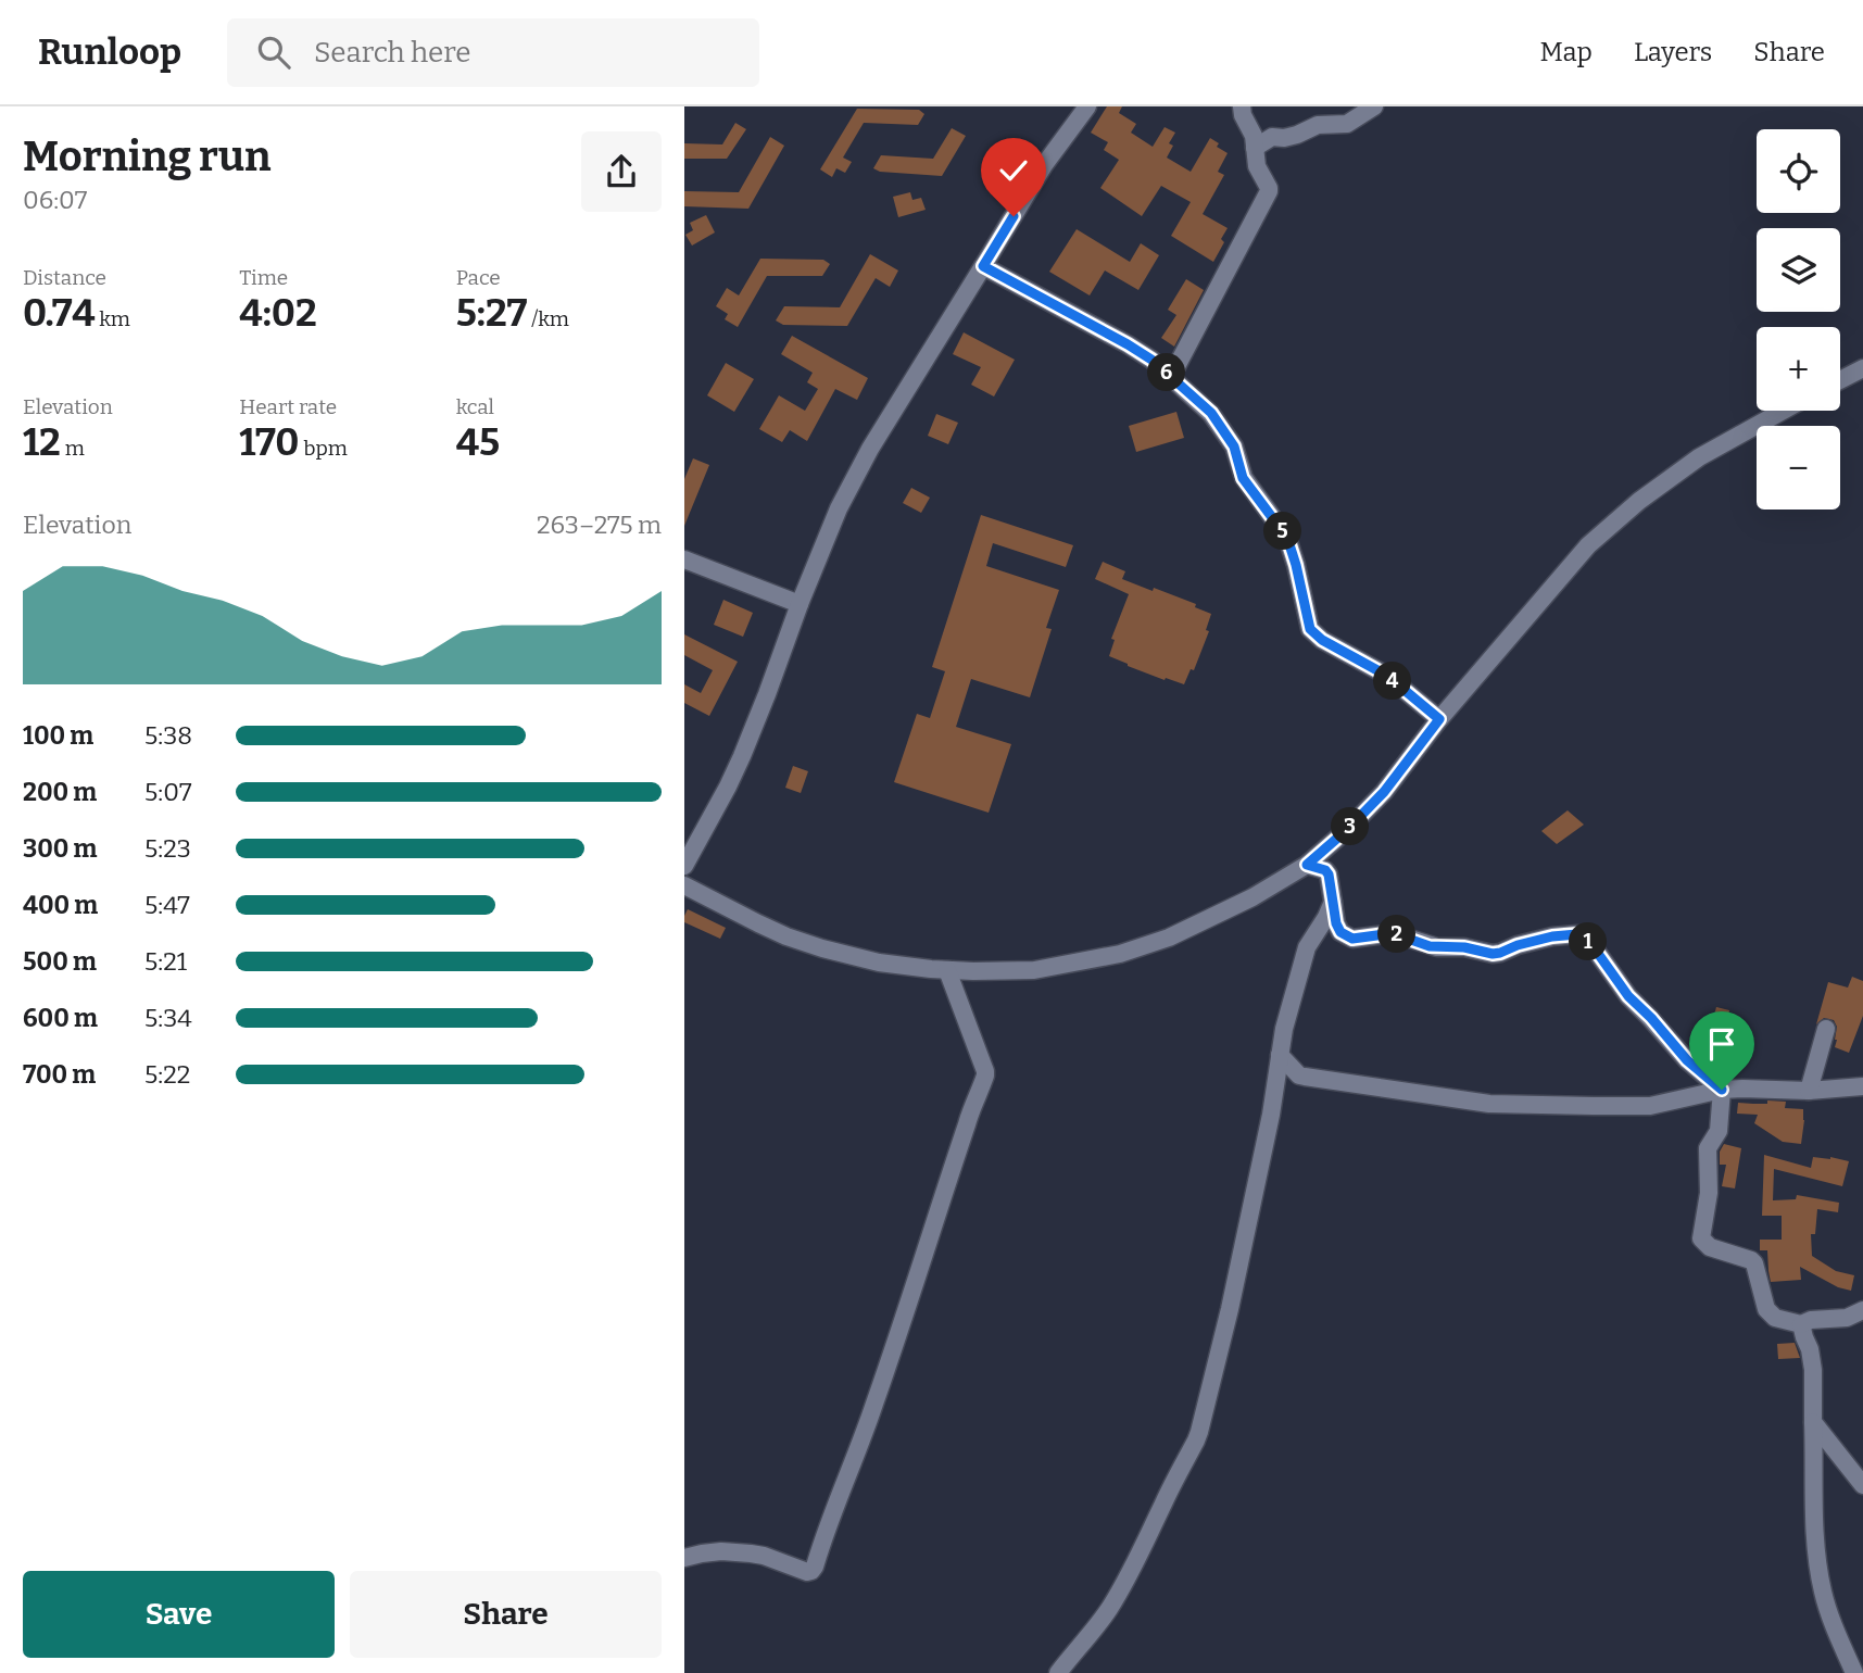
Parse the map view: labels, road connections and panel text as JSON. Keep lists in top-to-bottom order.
{
  "page": {
    "header": "Runloop",
    "search": "Search here",
    "nav": ["Map", "Layers", "Share"],
    "heading": ["Morning run", "06:07"],
    "map_buttons": ["+", "−"],
    "stats": [
      ["Distance", "0.74 km"],
      ["Time", "4:02"],
      ["Pace", "5:27 /km"],
      ["Elevation", "12 m"],
      ["Heart rate", "170 bpm"],
      ["kcal", "45"]
    ],
    "pins": [
      "6",
      "5",
      "4",
      "3",
      "2",
      "1"
    ],
    "chart": ["Elevation", "263–275 m"],
    "list": [
      {
        "name": "100 m",
        "note": "5:38"
      },
      {
        "name": "200 m",
        "note": "5:07"
      },
      {
        "name": "300 m",
        "note": "5:23"
      },
      {
        "name": "400 m",
        "note": "5:47"
      },
      {
        "name": "500 m",
        "note": "5:21"
      },
      {
        "name": "600 m",
        "note": "5:34"
      },
      {
        "name": "700 m",
        "note": "5:22"
      }
    ],
    "buttons": ["Save", "Share"]
  }
}
